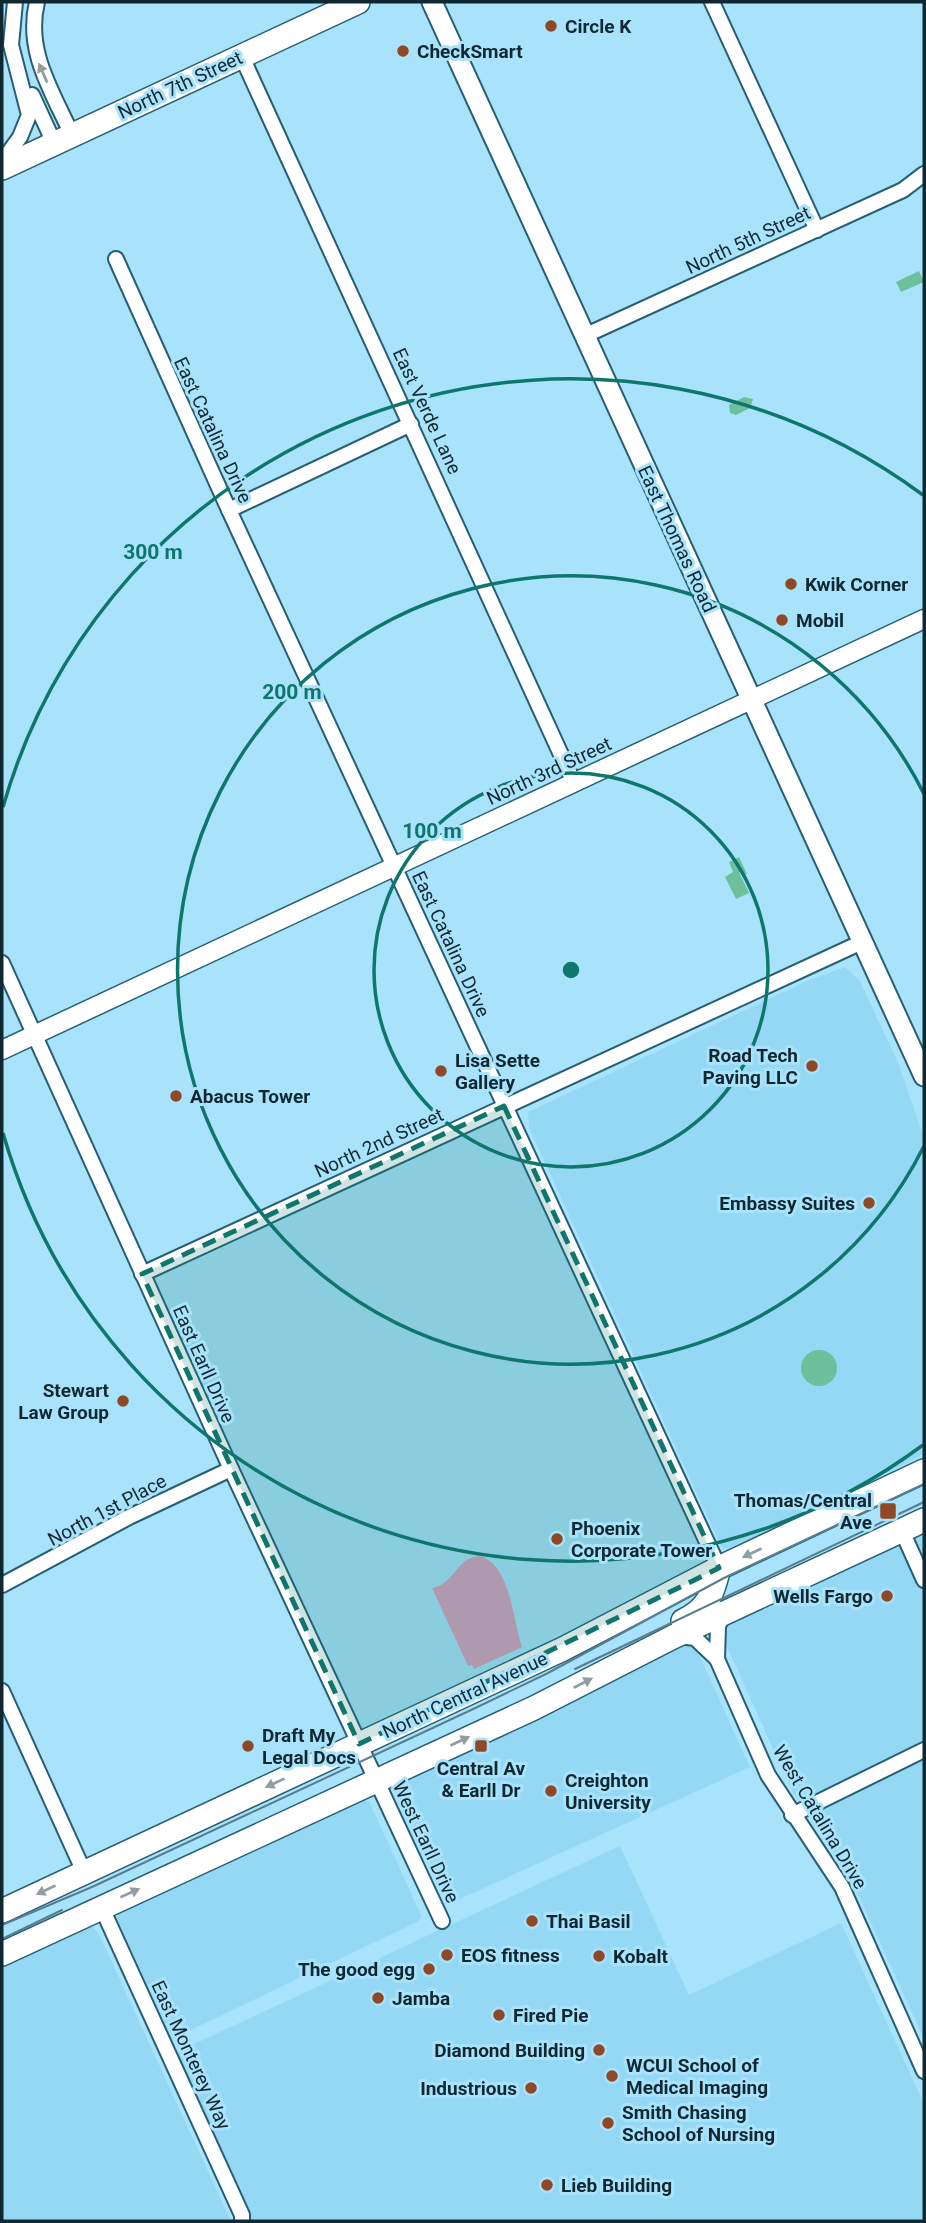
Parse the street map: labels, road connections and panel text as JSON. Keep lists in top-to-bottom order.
{
  "streets": {
    "main road": ["North 7th Street", "East Thomas Road", "North Central Avenue"],
    "street": [
      "North 5th Street",
      "East Verde Lane",
      "East Catalina Drive",
      "North 3rd Street",
      "North 2nd Street",
      "East Earll Drive",
      "North 1st Place",
      "West Catalina Drive",
      "West Earll Drive",
      "East Monterey Way"
    ]
  },
  "crossings": [
    ["North 7th Street", "East Verde Lane"],
    ["North 5th Street", "East Thomas Road"],
    ["East Verde Lane", "North 3rd Street"],
    ["East Catalina Drive", "North 3rd Street"],
    ["East Catalina Drive", "North 2nd Street"],
    ["East Catalina Drive", "North Central Avenue"],
    ["East Thomas Road", "North 3rd Street"],
    ["East Thomas Road", "North 2nd Street"],
    ["North 3rd Street", "East Earll Drive"],
    ["North 2nd Street", "East Earll Drive"],
    ["East Earll Drive", "North 1st Place"],
    ["East Earll Drive", "North Central Avenue"],
    ["East Earll Drive", "West Earll Drive"],
    ["North Central Avenue", "West Catalina Drive"],
    ["North Central Avenue", "West Earll Drive"],
    ["North Central Avenue", "East Monterey Way"]
  ],
  "places": {
    "other": [
      "Circle K",
      "CheckSmart",
      "Kwik Corner",
      "Mobil",
      "Road Tech Paving LLC",
      "Lisa Sette Gallery",
      "Abacus Tower",
      "Embassy Suites",
      "Stewart Law Group",
      "Phoenix Corporate Tower",
      "Wells Fargo",
      "Draft My Legal Docs",
      "Creighton University",
      "Thai Basil",
      "EOS fitness",
      "Kobalt",
      "The good egg",
      "Jamba",
      "Fired Pie",
      "Diamond Building",
      "WCUI School of Medical Imaging",
      "Industrious",
      "Smith Chasing School of Nursing",
      "Lieb Building"
    ],
    "transit": ["Thomas/Central Ave", "Central Av & Earll Dr"]
  },
  "rings": ["300 m", "200 m", "100 m"]
}
